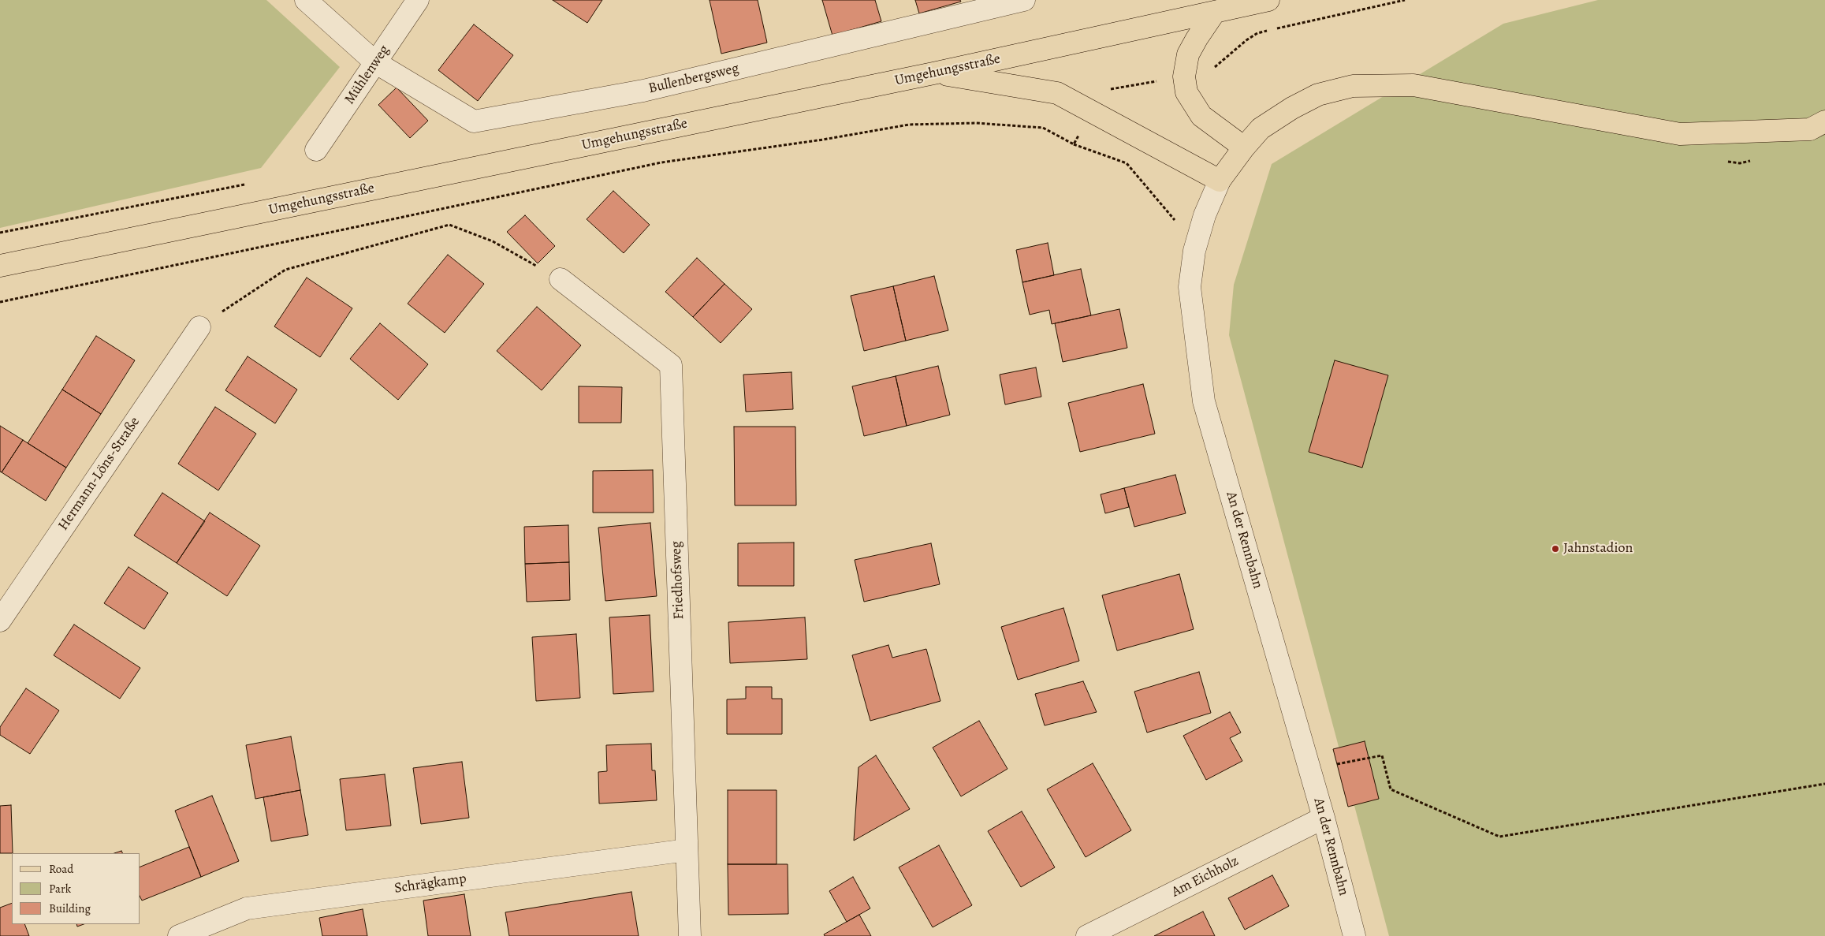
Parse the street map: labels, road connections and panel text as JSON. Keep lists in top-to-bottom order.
{
  "streets": {
    "main road": ["Umgehungsstraße", "An der Rennbahn"],
    "street": [
      "Mühlenweg",
      "Bullenbergsweg",
      "Hermann-Löns-Straße",
      "Friedhofsweg",
      "Am Eichholz",
      "Schrägkamp"
    ]
  },
  "crossings": [
    ["Mühlenweg", "Bullenbergsweg"],
    ["An der Rennbahn", "Am Eichholz"],
    ["Friedhofsweg", "Schrägkamp"]
  ],
  "places": ["Jahnstadion"],
  "legend": ["Road", "Park", "Building"]
}
